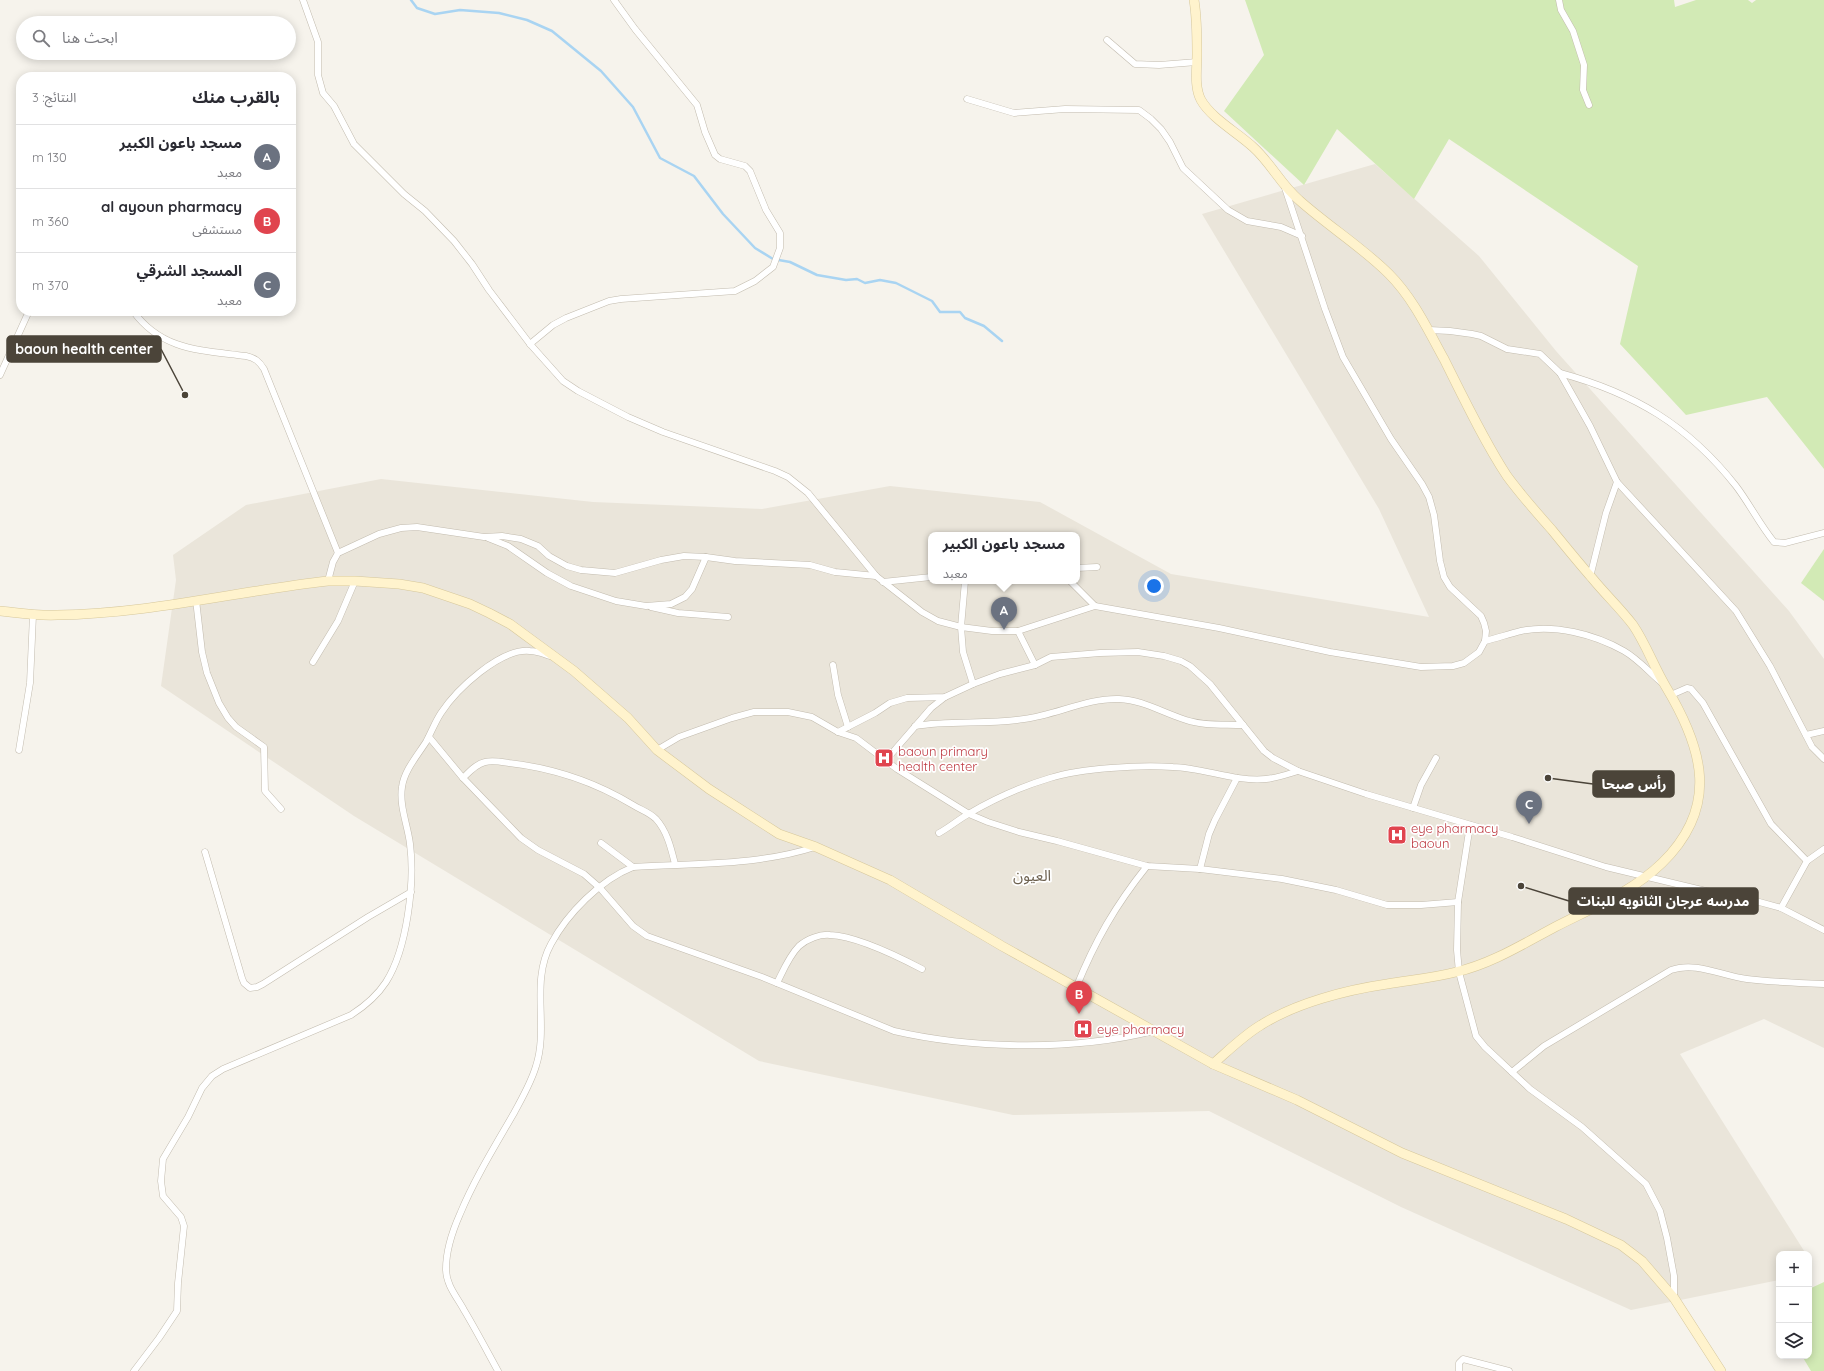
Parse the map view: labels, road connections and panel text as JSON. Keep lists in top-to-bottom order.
{
  "districts": ["العيون"],
  "places": {
    "other": ["baoun health center", "رأس صبحا", "مدرسه عرجان الثانويه للبنات"],
    "hospital": ["baoun primary health center", "eye pharmacy baoun", "eye pharmacy"]
  },
  "page": {
    "search": "ابحث هنا",
    "heading": ["بالقرب منك", "النتائج: 3"],
    "list": [
      {
        "mark": "A",
        "name": "مسجد باعون الكبير",
        "note": "معبد",
        "value": "130 m"
      },
      {
        "mark": "B",
        "name": "al ayoun pharmacy",
        "note": "مستشفى",
        "value": "360 m"
      },
      {
        "mark": "C",
        "name": "المسجد الشرقي",
        "note": "معبد",
        "value": "370 m"
      }
    ],
    "popup": ["مسجد باعون الكبير", "معبد"],
    "pins": ["A", "C", "B"],
    "map_buttons": ["+", "−"]
  }
}
